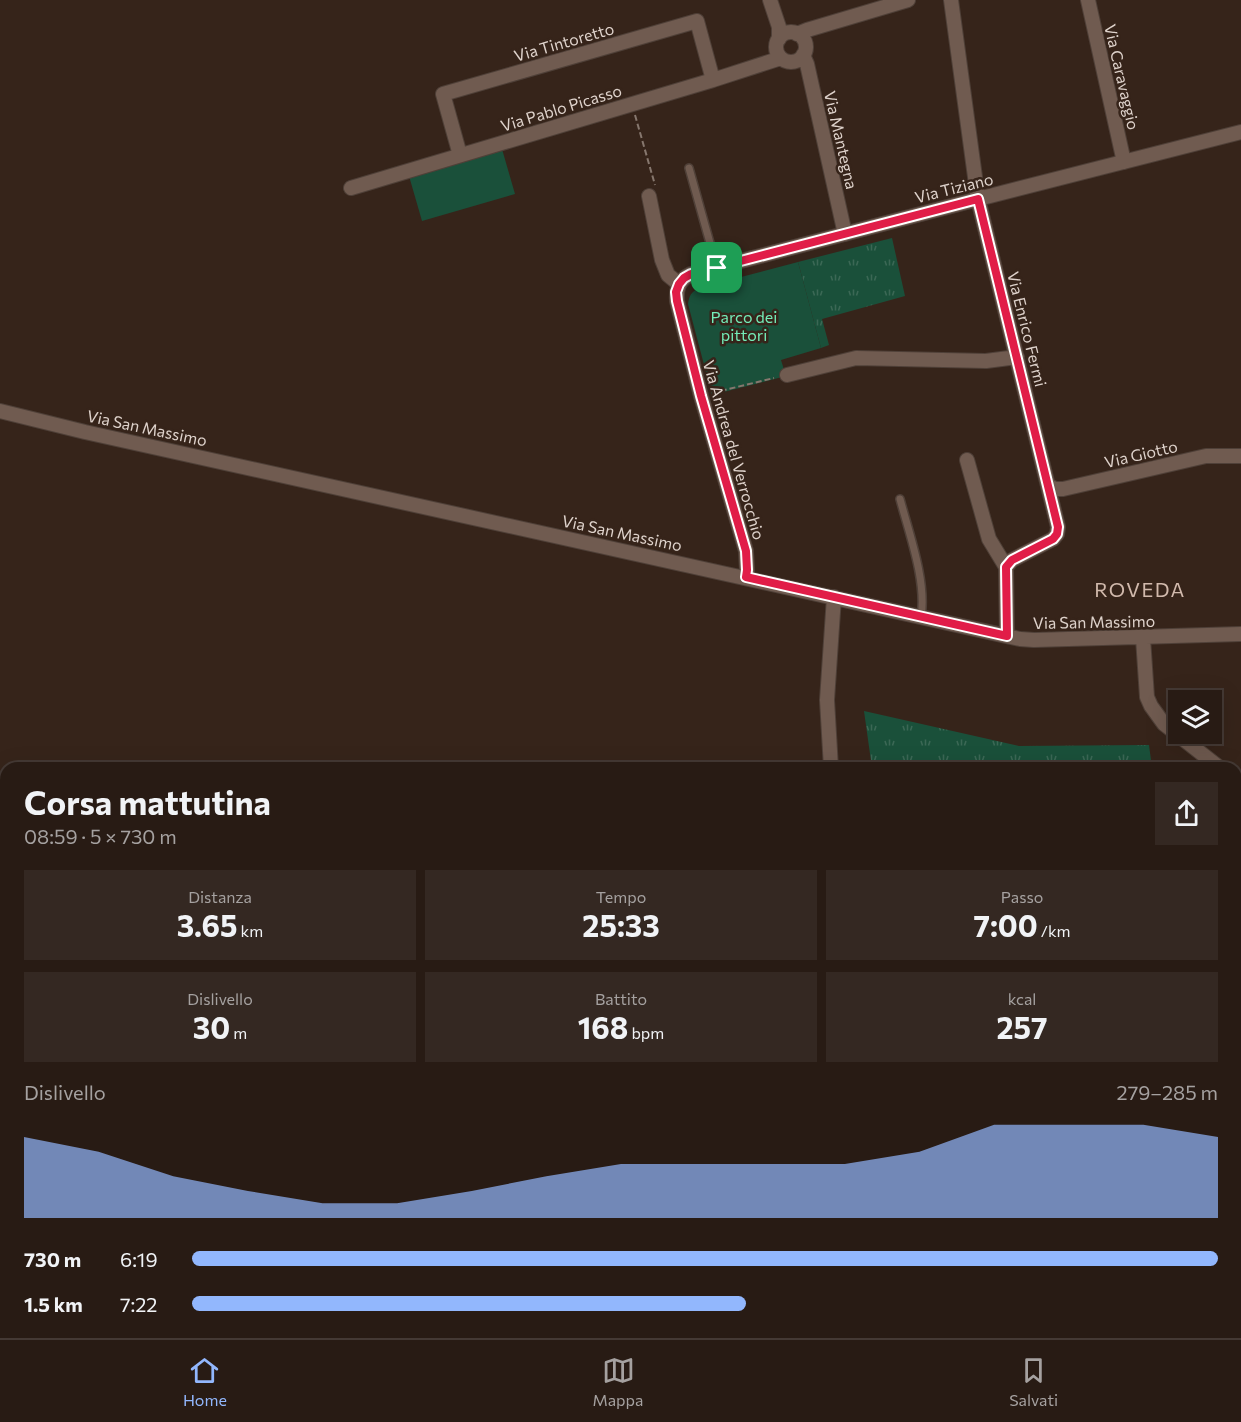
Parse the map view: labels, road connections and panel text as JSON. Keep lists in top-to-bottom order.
{
  "streets": {
    "street": [
      "Via Tintoretto",
      "Via Caravaggio",
      "Via Pablo Picasso",
      "Via Mantegna",
      "Via Tiziano",
      "Via Enrico Fermi",
      "Via San Massimo",
      "Via Andrea del Verrocchio",
      "Via Giotto"
    ]
  },
  "crossings": [
    ["Via Tintoretto", "Via Pablo Picasso"],
    ["Via Caravaggio", "Via Tiziano"],
    ["Via Pablo Picasso", "Via Mantegna"],
    ["Via Mantegna", "Via Tiziano"],
    ["Via Tiziano", "Via Enrico Fermi"],
    ["Via Tiziano", "Via Andrea del Verrocchio"],
    ["Via Enrico Fermi", "Via Giotto"],
    ["Via San Massimo", "Via Andrea del Verrocchio"]
  ],
  "districts": ["ROVEDA"],
  "parks": ["Parco dei pittori"],
  "page": {
    "heading": ["Corsa mattutina", "08:59 · 5 × 730 m"],
    "stats": [
      ["Distanza", "3.65 km"],
      ["Tempo", "25:33"],
      ["Passo", "7:00 /km"],
      ["Dislivello", "30 m"],
      ["Battito", "168 bpm"],
      ["kcal", "257"]
    ],
    "chart": ["Dislivello", "279–285 m"],
    "list": [
      {
        "name": "730 m",
        "note": "6:19"
      },
      {
        "name": "1.5 km",
        "note": "7:22"
      }
    ],
    "tabs": ["Home", "Mappa", "Salvati"]
  }
}
